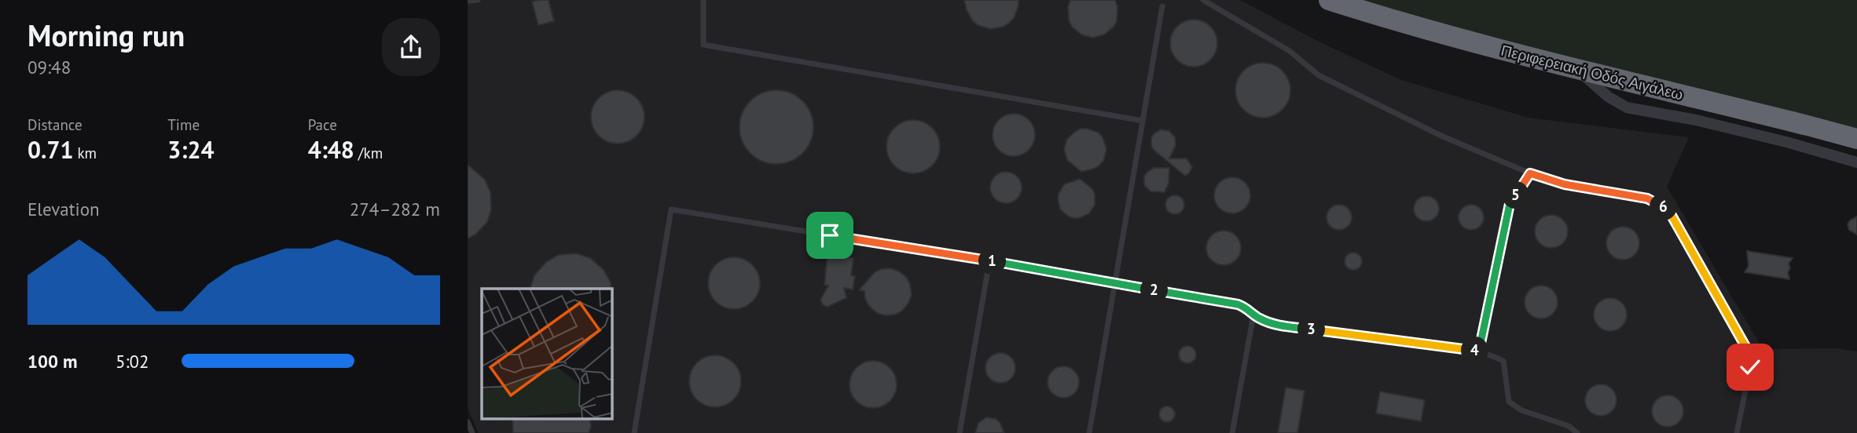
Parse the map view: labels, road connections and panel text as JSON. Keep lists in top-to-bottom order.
{
  "streets": {
    "highway": ["Περιφερειακή Οδός Αιγάλεω"]
  },
  "page": {
    "heading": ["Morning run", "09:48"],
    "stats": [
      ["Distance", "0.71 km"],
      ["Time", "3:24"],
      ["Pace", "4:48 /km"]
    ],
    "pins": [
      "5",
      "6",
      "1",
      "2",
      "3",
      "4"
    ],
    "chart": ["Elevation", "274–282 m"],
    "list": [
      {
        "name": "100 m",
        "note": "5:02"
      }
    ]
  }
}
